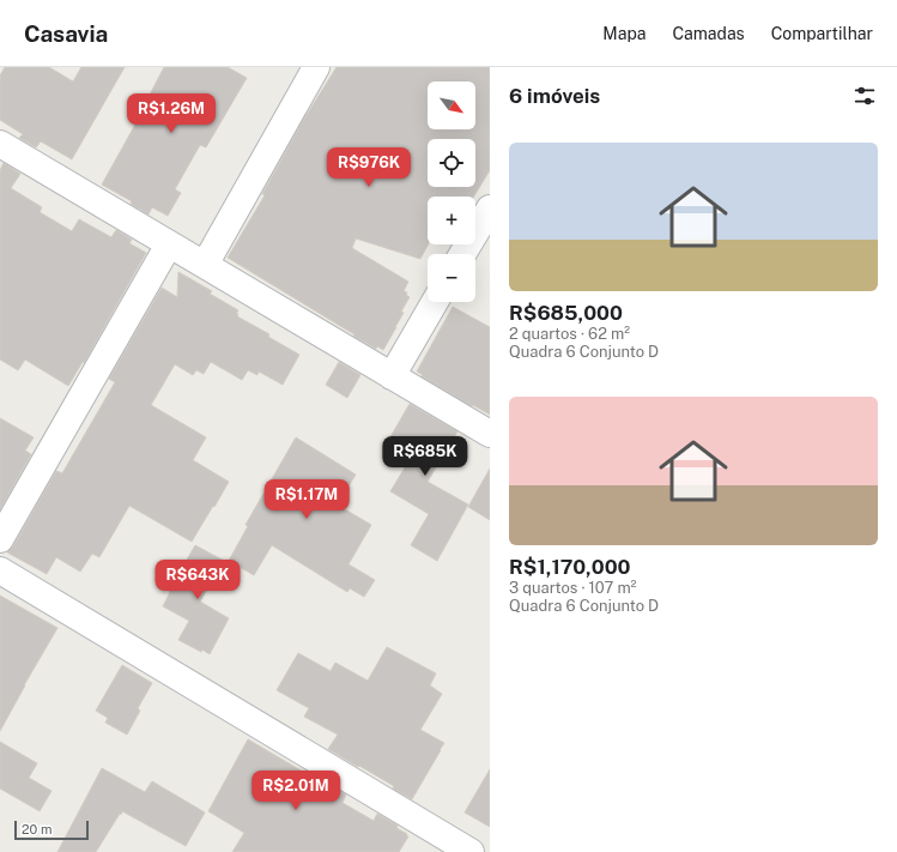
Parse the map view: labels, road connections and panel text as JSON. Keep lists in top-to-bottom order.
{
  "scale_bar": "20 m",
  "north": "bottom right",
  "page": {
    "header": "Casavia",
    "nav": ["Mapa", "Camadas", "Compartilhar"],
    "heading": "6 imóveis",
    "map_buttons": ["+", "−"],
    "price": [
      "R$1.26M",
      "R$976K",
      "R$685K",
      "R$1.17M",
      "R$643K",
      "R$2.01M"
    ],
    "list": [
      {
        "name": "R$685,000",
        "note": "2 quartos · 62 m² · Quadra 6 Conjunto D"
      },
      {
        "name": "R$1,170,000",
        "note": "3 quartos · 107 m² · Quadra 6 Conjunto D"
      }
    ],
    "scale": "20 m"
  }
}
